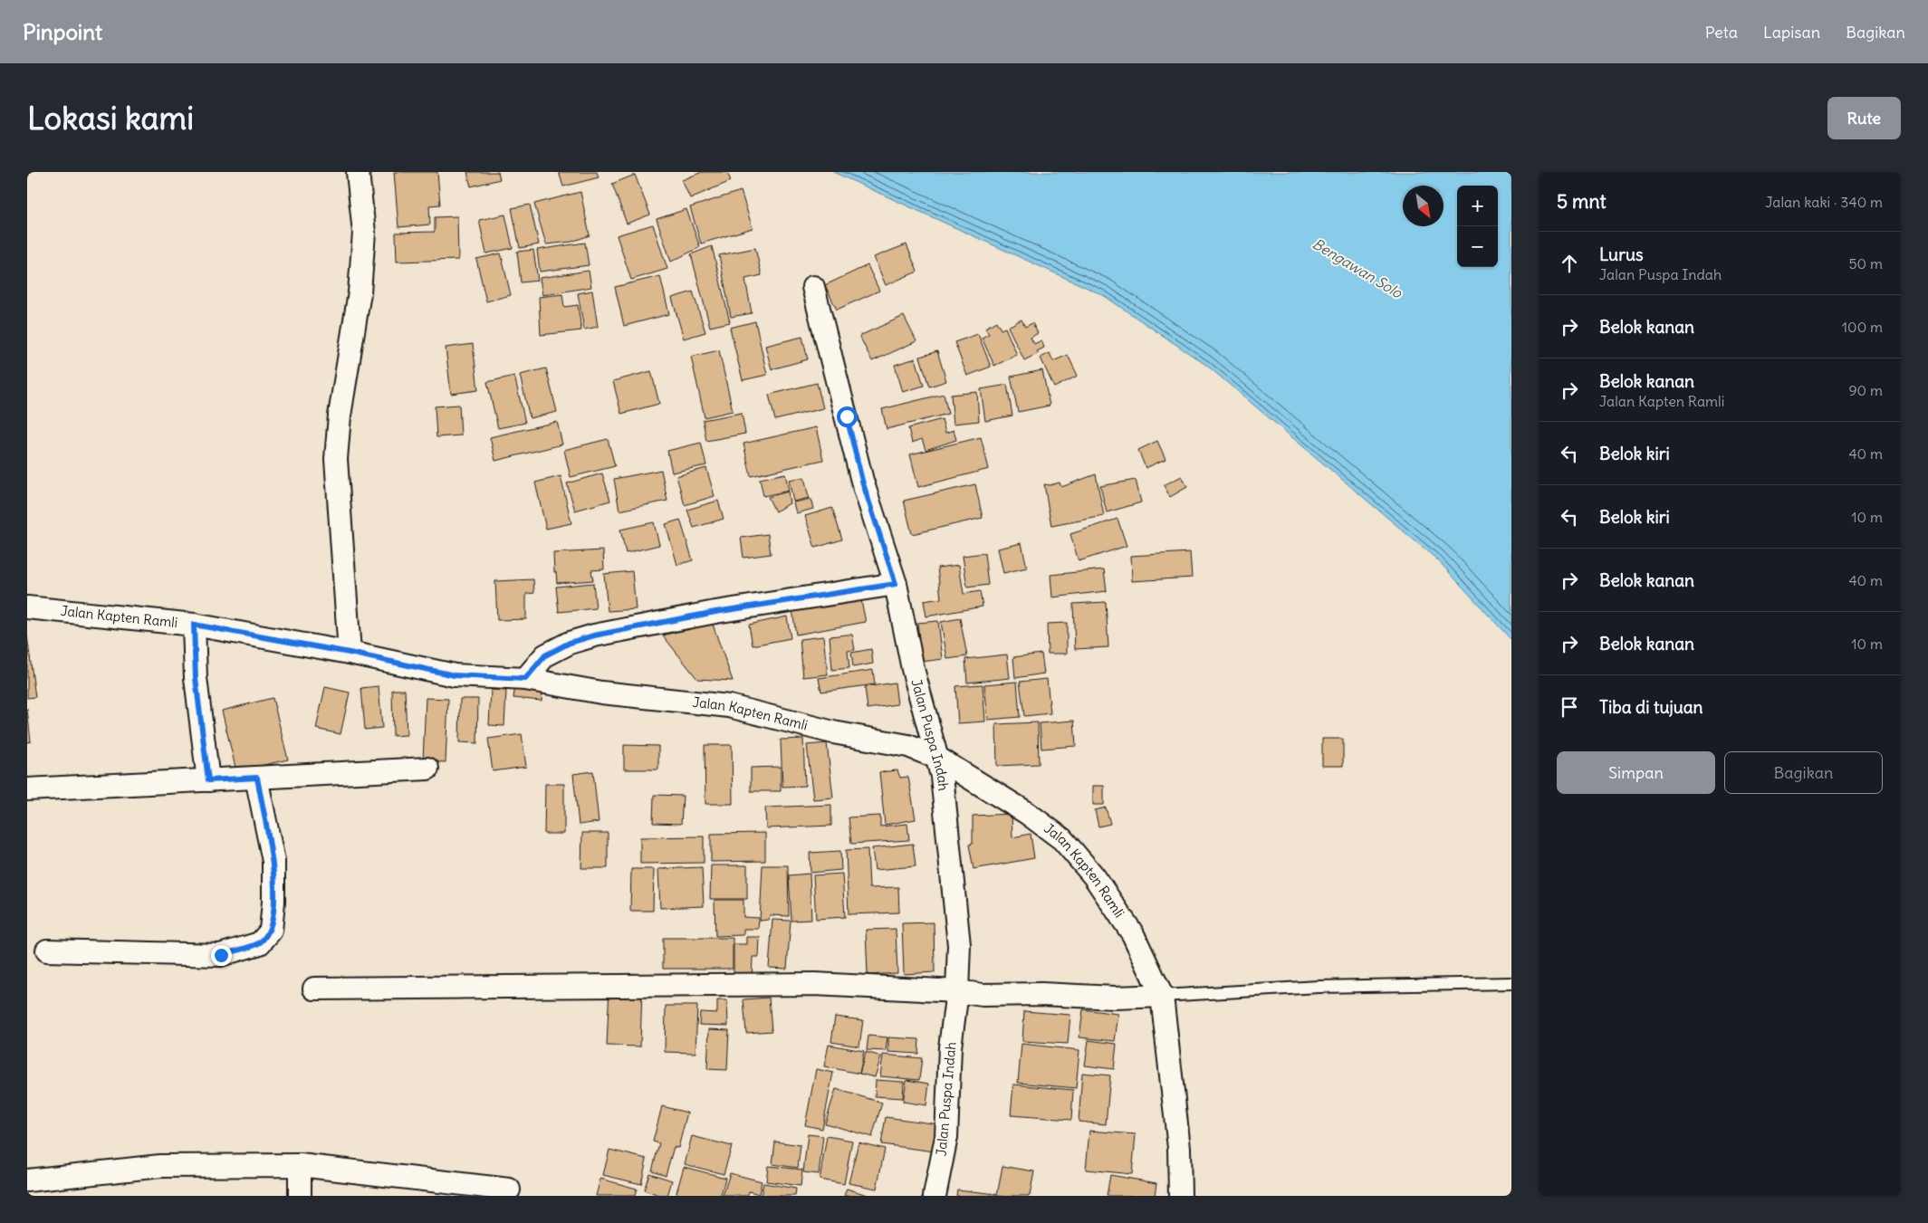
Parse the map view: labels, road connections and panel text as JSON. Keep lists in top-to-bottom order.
{
  "streets": {
    "street": ["Jalan Kapten Ramli", "Jalan Puspa Indah"]
  },
  "crossings": [
    ["Jalan Kapten Ramli", "Jalan Puspa Indah"]
  ],
  "water": ["Bengawan Solo"],
  "north": "bottom right",
  "page": {
    "header": "Pinpoint",
    "nav": ["Peta", "Lapisan", "Bagikan"],
    "buttons": [
      "Rute",
      ["Simpan", "Bagikan"]
    ],
    "title": "Lokasi kami",
    "heading": ["5 mnt", "Jalan kaki · 340 m"],
    "map_buttons": ["+", "−"],
    "list": [
      ["Lurus", "Jalan Puspa Indah", "50 m"],
      ["Belok kanan", "100 m"],
      ["Belok kanan", "Jalan Kapten Ramli", "90 m"],
      ["Belok kiri", "40 m"],
      ["Belok kiri", "10 m"],
      ["Belok kanan", "40 m"],
      ["Belok kanan", "10 m"],
      "Tiba di tujuan"
    ]
  }
}
